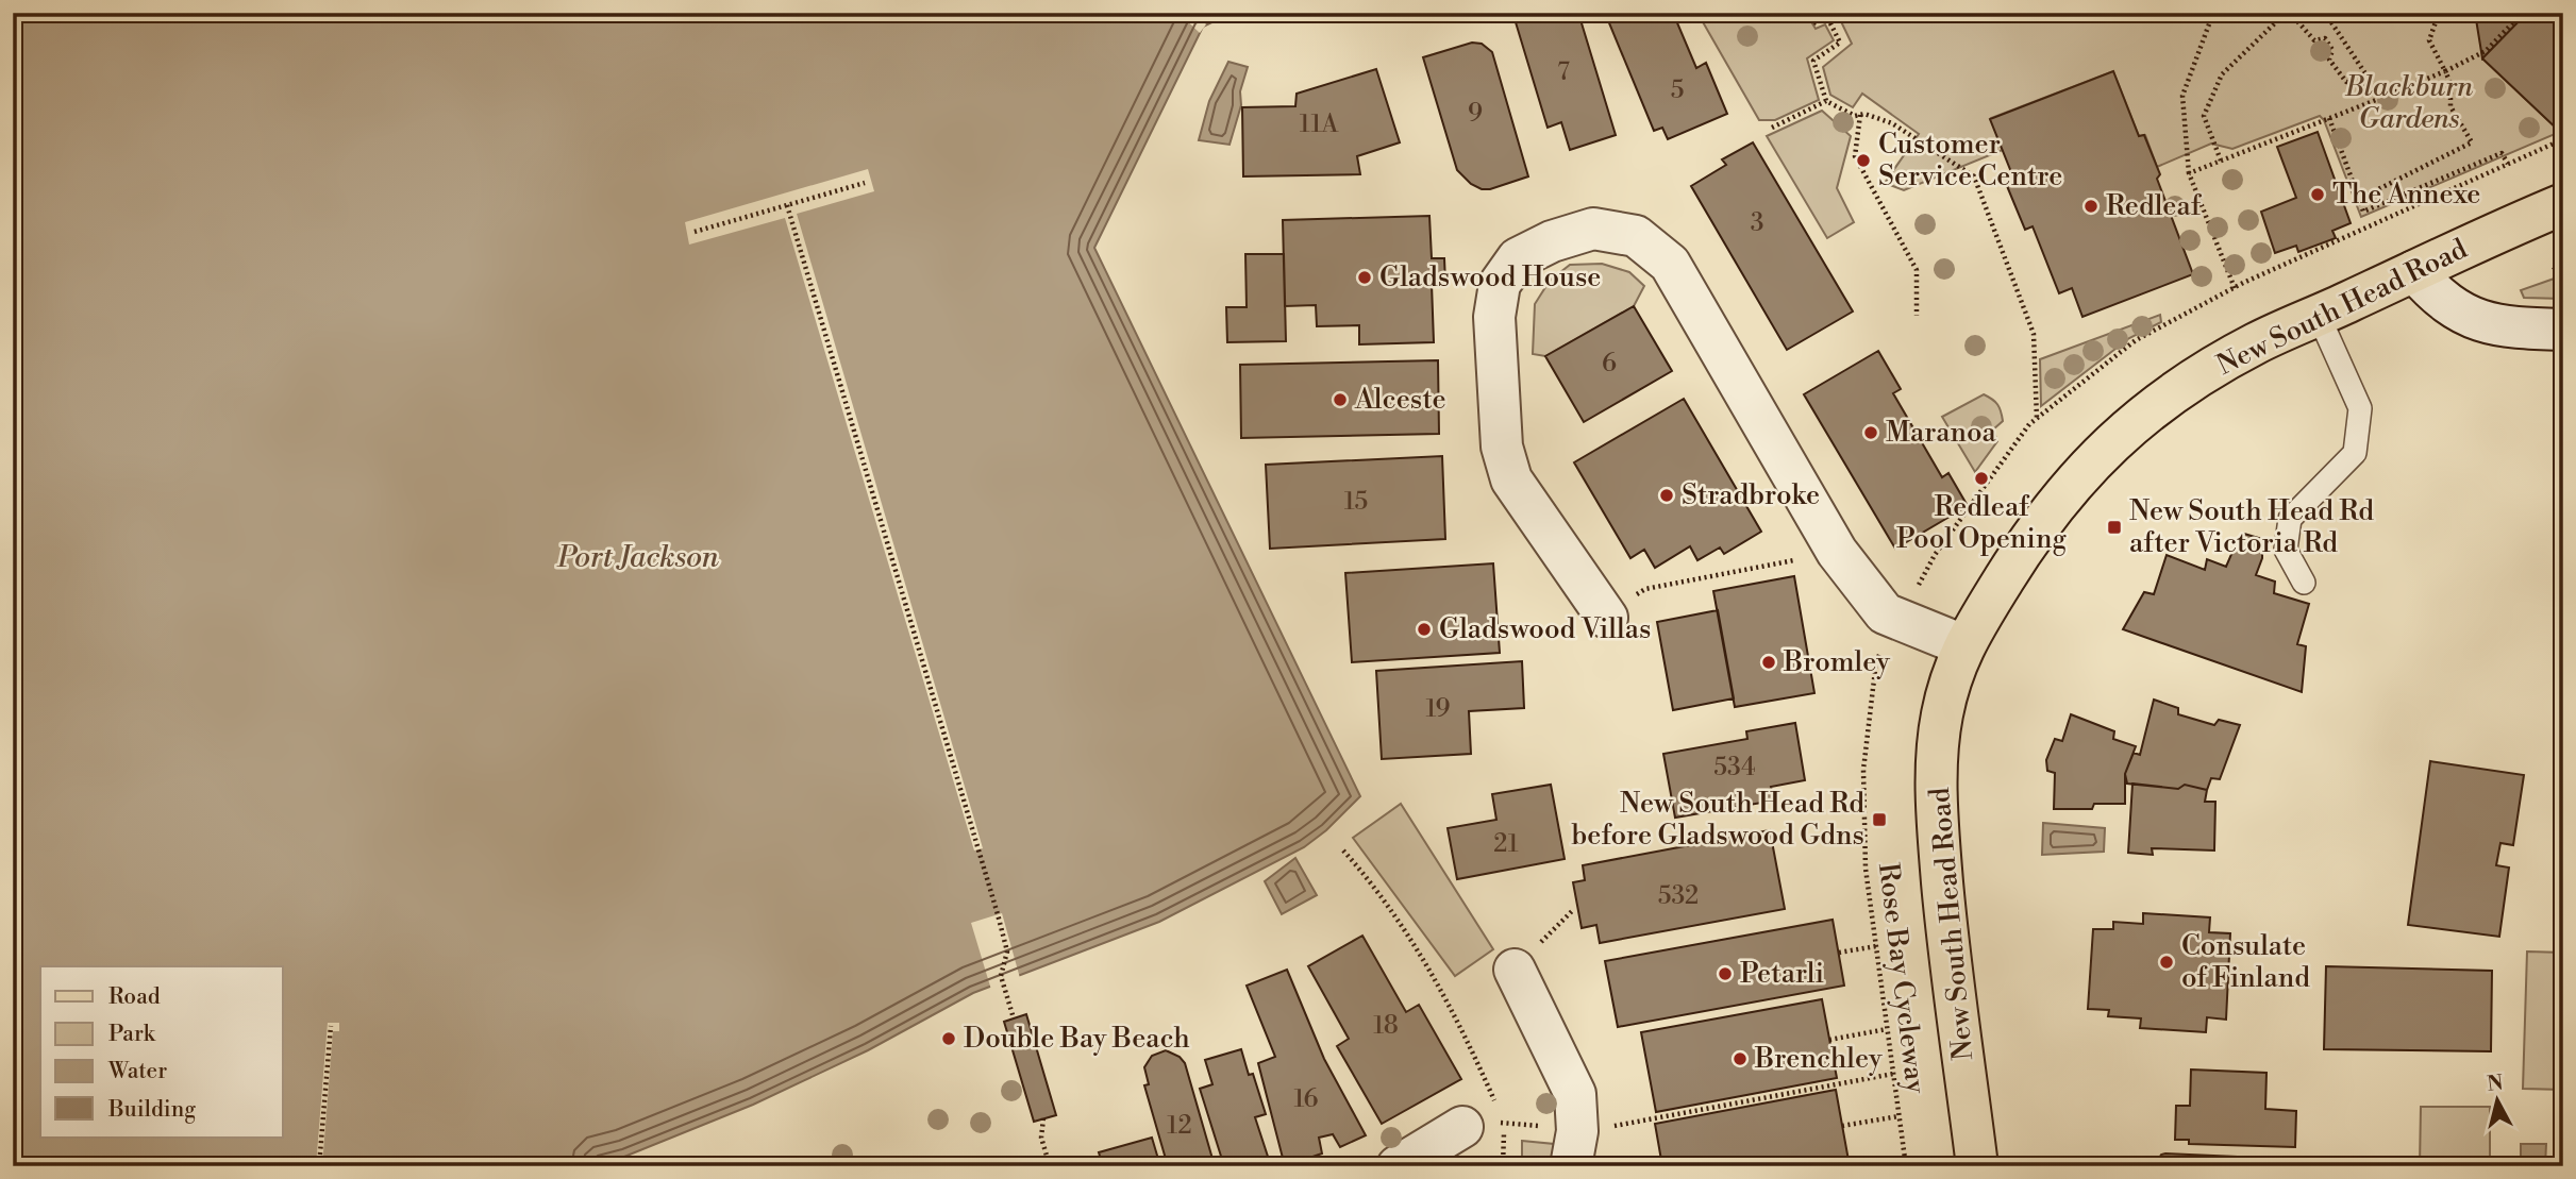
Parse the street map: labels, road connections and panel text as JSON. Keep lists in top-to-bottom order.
{
  "streets": {
    "main road": ["New South Head Road"],
    "path": ["Rose Bay Cycleway"]
  },
  "water": ["Port Jackson"],
  "parks": ["Blackburn Gardens"],
  "places": {
    "other": [
      "Customer Service Centre",
      "The Annexe",
      "Redleaf",
      "Gladswood House",
      "Alceste",
      "Maranoa",
      "Redleaf Pool Opening",
      "Stradbroke",
      "Gladswood Villas",
      "Bromley",
      "Consulate of Finland",
      "Petarli",
      "Double Bay Beach",
      "Brenchley"
    ],
    "transit": ["New South Head Rd after Victoria Rd", "New South Head Rd before Gladswood Gdns"]
  },
  "house_numbers": [
    "7",
    "5",
    "9",
    "11A",
    "3",
    "6",
    "15",
    "19",
    "534",
    "21",
    "532",
    "18",
    "16",
    "12"
  ],
  "legend": [
    "Road",
    "Park",
    "Water",
    "Building"
  ],
  "north": "top"
}
